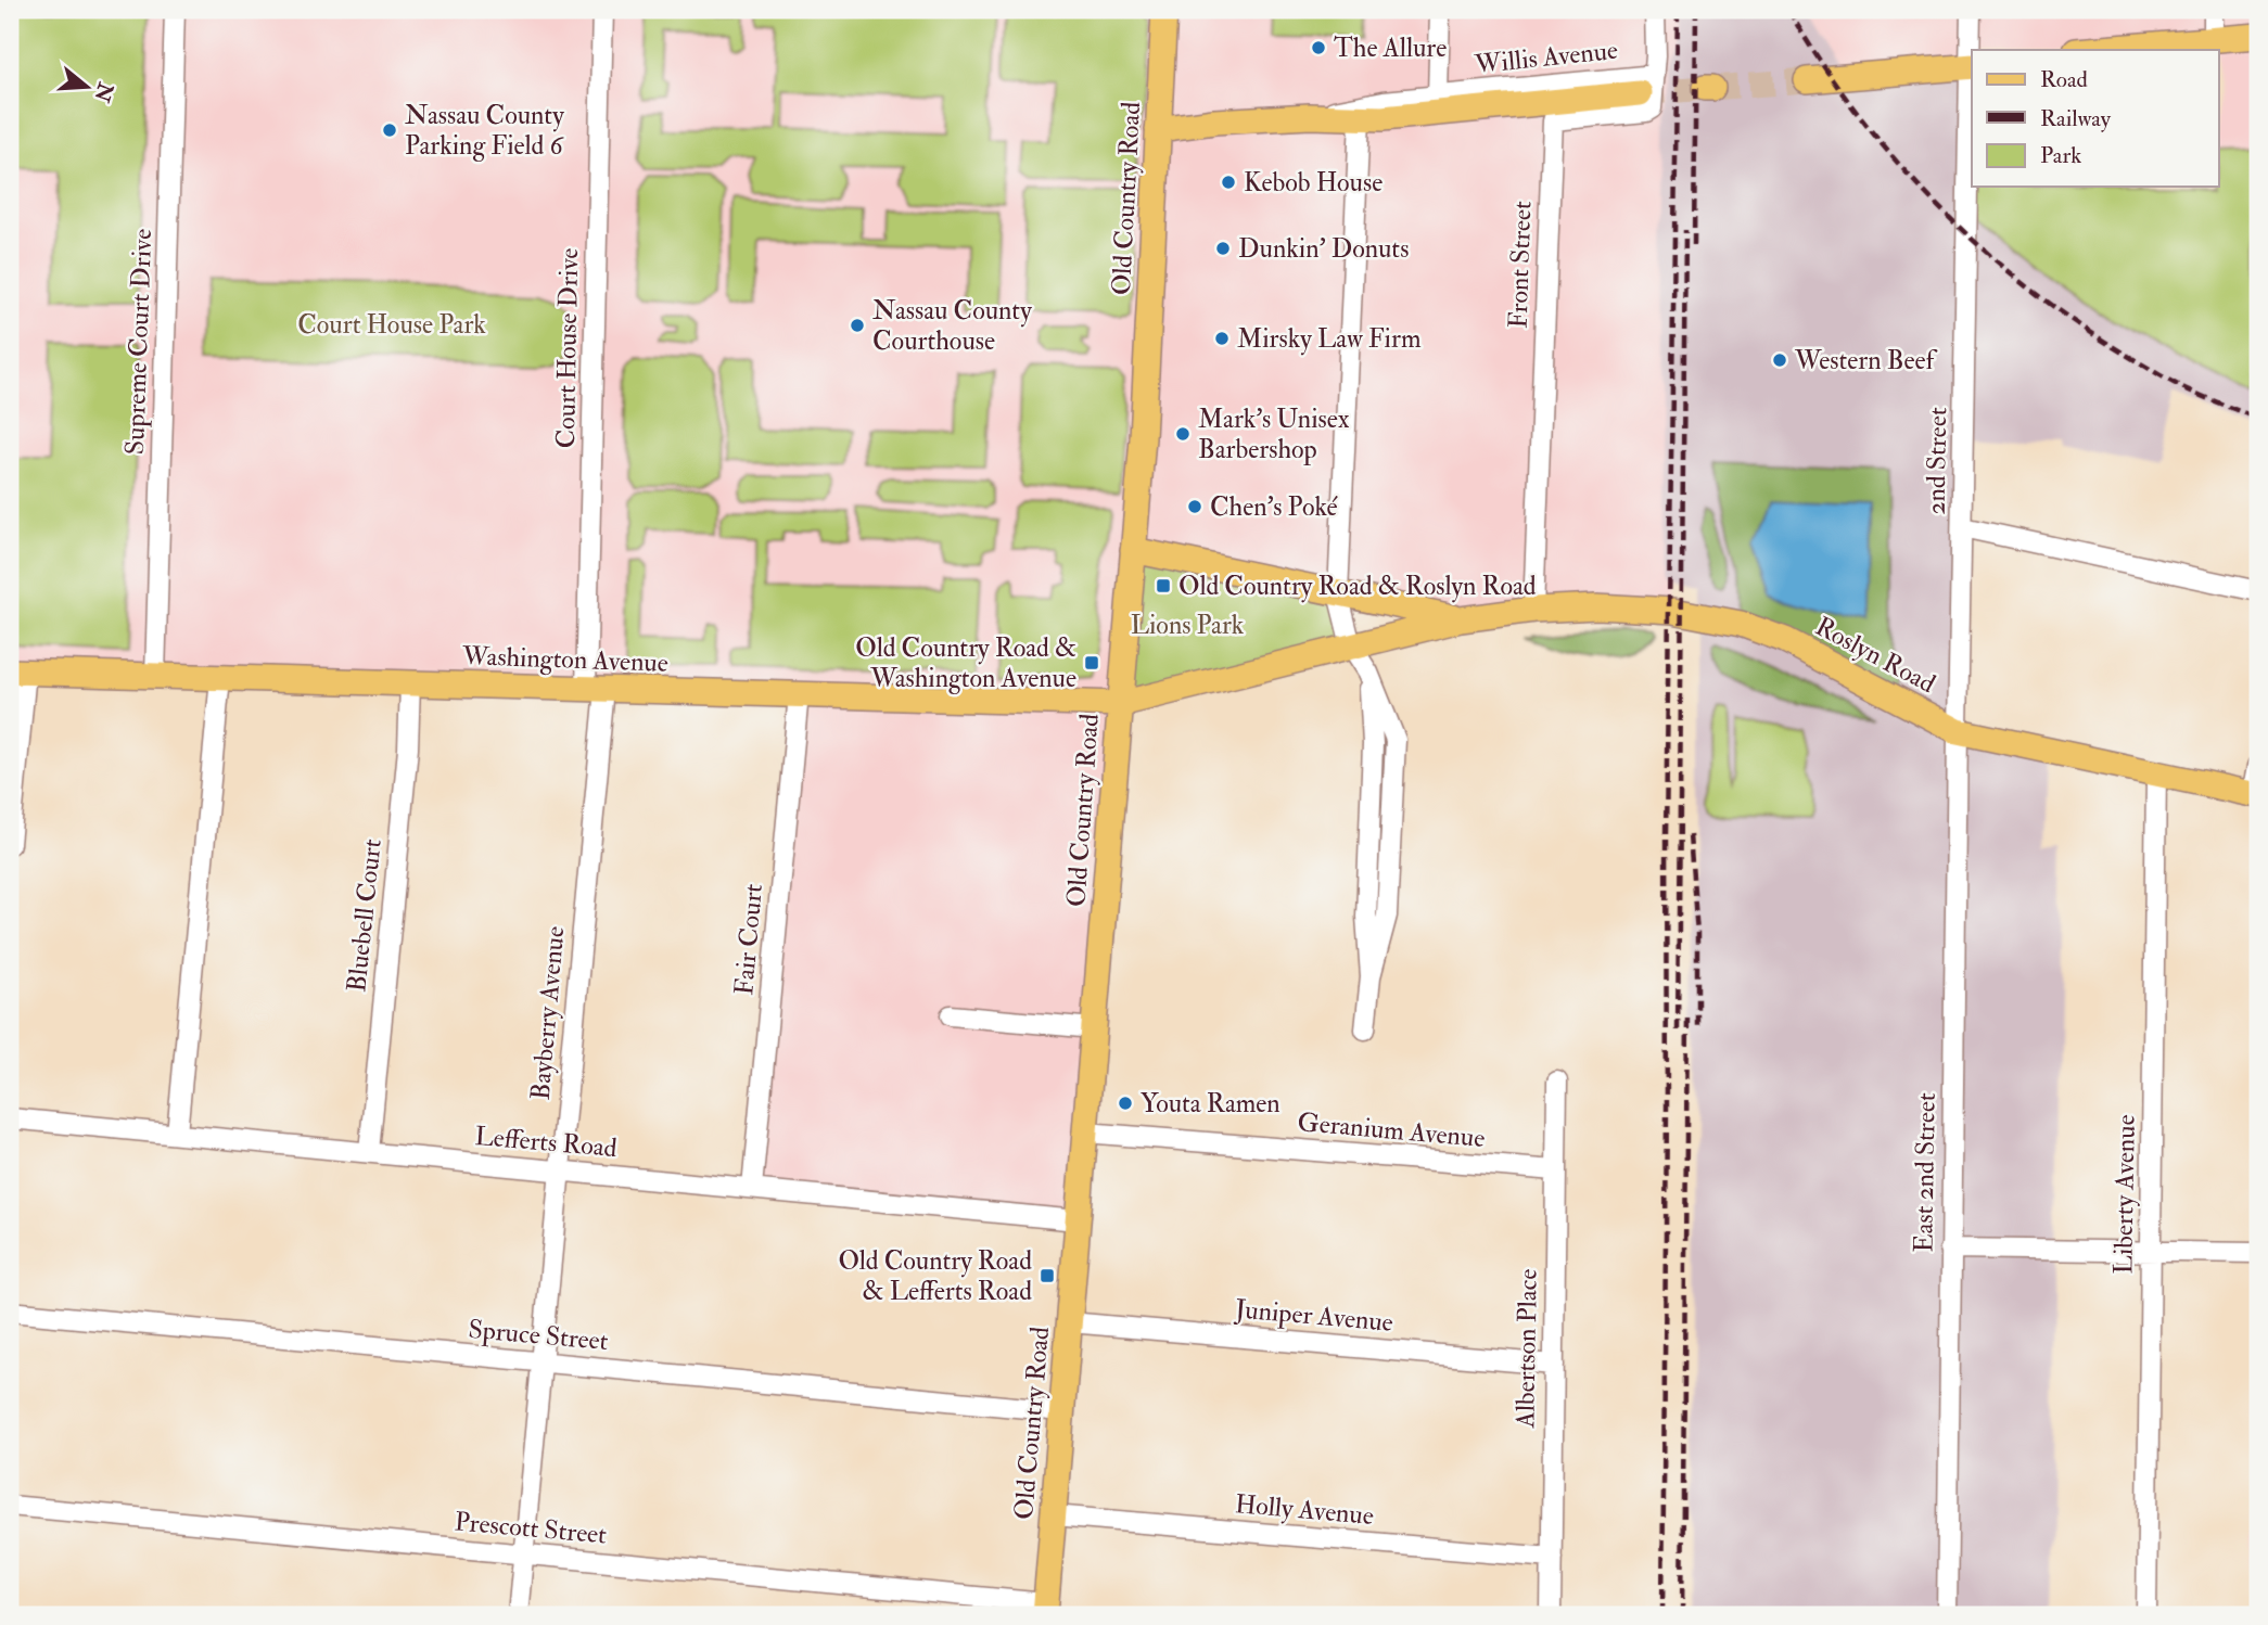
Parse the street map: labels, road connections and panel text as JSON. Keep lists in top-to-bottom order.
{
  "streets": {
    "main road": [
      "Willis Avenue",
      "Old Country Road",
      "Roslyn Road",
      "Washington Avenue"
    ],
    "street": [
      "Front Street",
      "Supreme Court Drive",
      "Court House Drive",
      "2nd Street",
      "Bluebell Court",
      "Fair Court",
      "Bayberry Avenue",
      "Geranium Avenue",
      "Lefferts Road",
      "East 2nd Street",
      "Liberty Avenue",
      "Juniper Avenue",
      "Spruce Street",
      "Albertson Place",
      "Holly Avenue",
      "Prescott Street"
    ]
  },
  "crossings": [
    ["Willis Avenue", "Old Country Road"],
    ["Willis Avenue", "Front Street"],
    ["Old Country Road", "Roslyn Road"],
    ["Old Country Road", "Washington Avenue"],
    ["Old Country Road", "Geranium Avenue"],
    ["Old Country Road", "Lefferts Road"],
    ["Old Country Road", "Juniper Avenue"],
    ["Old Country Road", "Spruce Street"],
    ["Old Country Road", "Holly Avenue"],
    ["Old Country Road", "Prescott Street"],
    ["Front Street", "Roslyn Road"],
    ["Supreme Court Drive", "Washington Avenue"],
    ["Court House Drive", "Washington Avenue"],
    ["Court House Drive", "Bayberry Avenue"],
    ["2nd Street", "Roslyn Road"],
    ["2nd Street", "East 2nd Street"],
    ["Roslyn Road", "Washington Avenue"],
    ["Roslyn Road", "East 2nd Street"],
    ["Roslyn Road", "Liberty Avenue"],
    ["Washington Avenue", "Bluebell Court"],
    ["Washington Avenue", "Fair Court"],
    ["Washington Avenue", "Bayberry Avenue"],
    ["Bluebell Court", "Lefferts Road"],
    ["Fair Court", "Lefferts Road"],
    ["Bayberry Avenue", "Lefferts Road"],
    ["Bayberry Avenue", "Spruce Street"],
    ["Bayberry Avenue", "Prescott Street"],
    ["Geranium Avenue", "Albertson Place"],
    ["Juniper Avenue", "Albertson Place"],
    ["Albertson Place", "Holly Avenue"]
  ],
  "parks": ["Court House Park", "Lions Park"],
  "places": {
    "other": [
      "The Allure",
      "Nassau County Parking Field 6",
      "Kebob House",
      "Dunkin' Donuts",
      "Nassau County Courthouse",
      "Mirsky Law Firm",
      "Western Beef",
      "Mark's Unisex Barbershop",
      "Chen’s Poké",
      "Youta Ramen"
    ],
    "transit": ["Old Country Road & Roslyn Road", "Old Country Road & Washington Avenue", "Old Country Road & Lefferts Road"]
  },
  "legend": ["Road", "Railway", "Park"],
  "north": "right"
}
